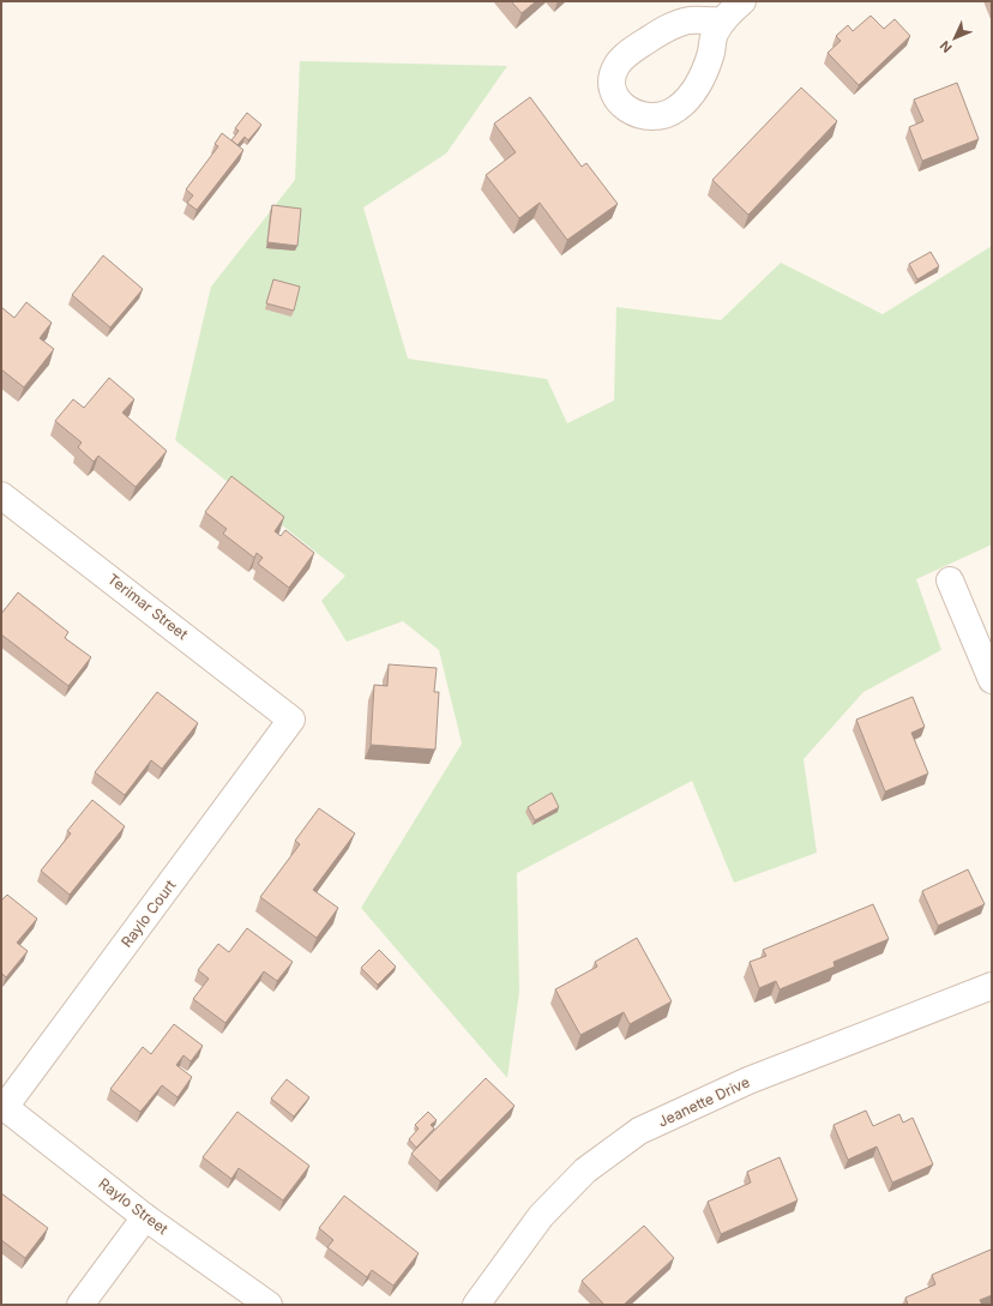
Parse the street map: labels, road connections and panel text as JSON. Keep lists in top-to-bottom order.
{
  "streets": {
    "street": [
      "Terimar Street",
      "Raylo Court",
      "Jeanette Drive",
      "Raylo Street"
    ]
  },
  "crossings": [
    ["Terimar Street", "Raylo Court"],
    ["Raylo Court", "Raylo Street"]
  ],
  "north": "bottom left"
}
